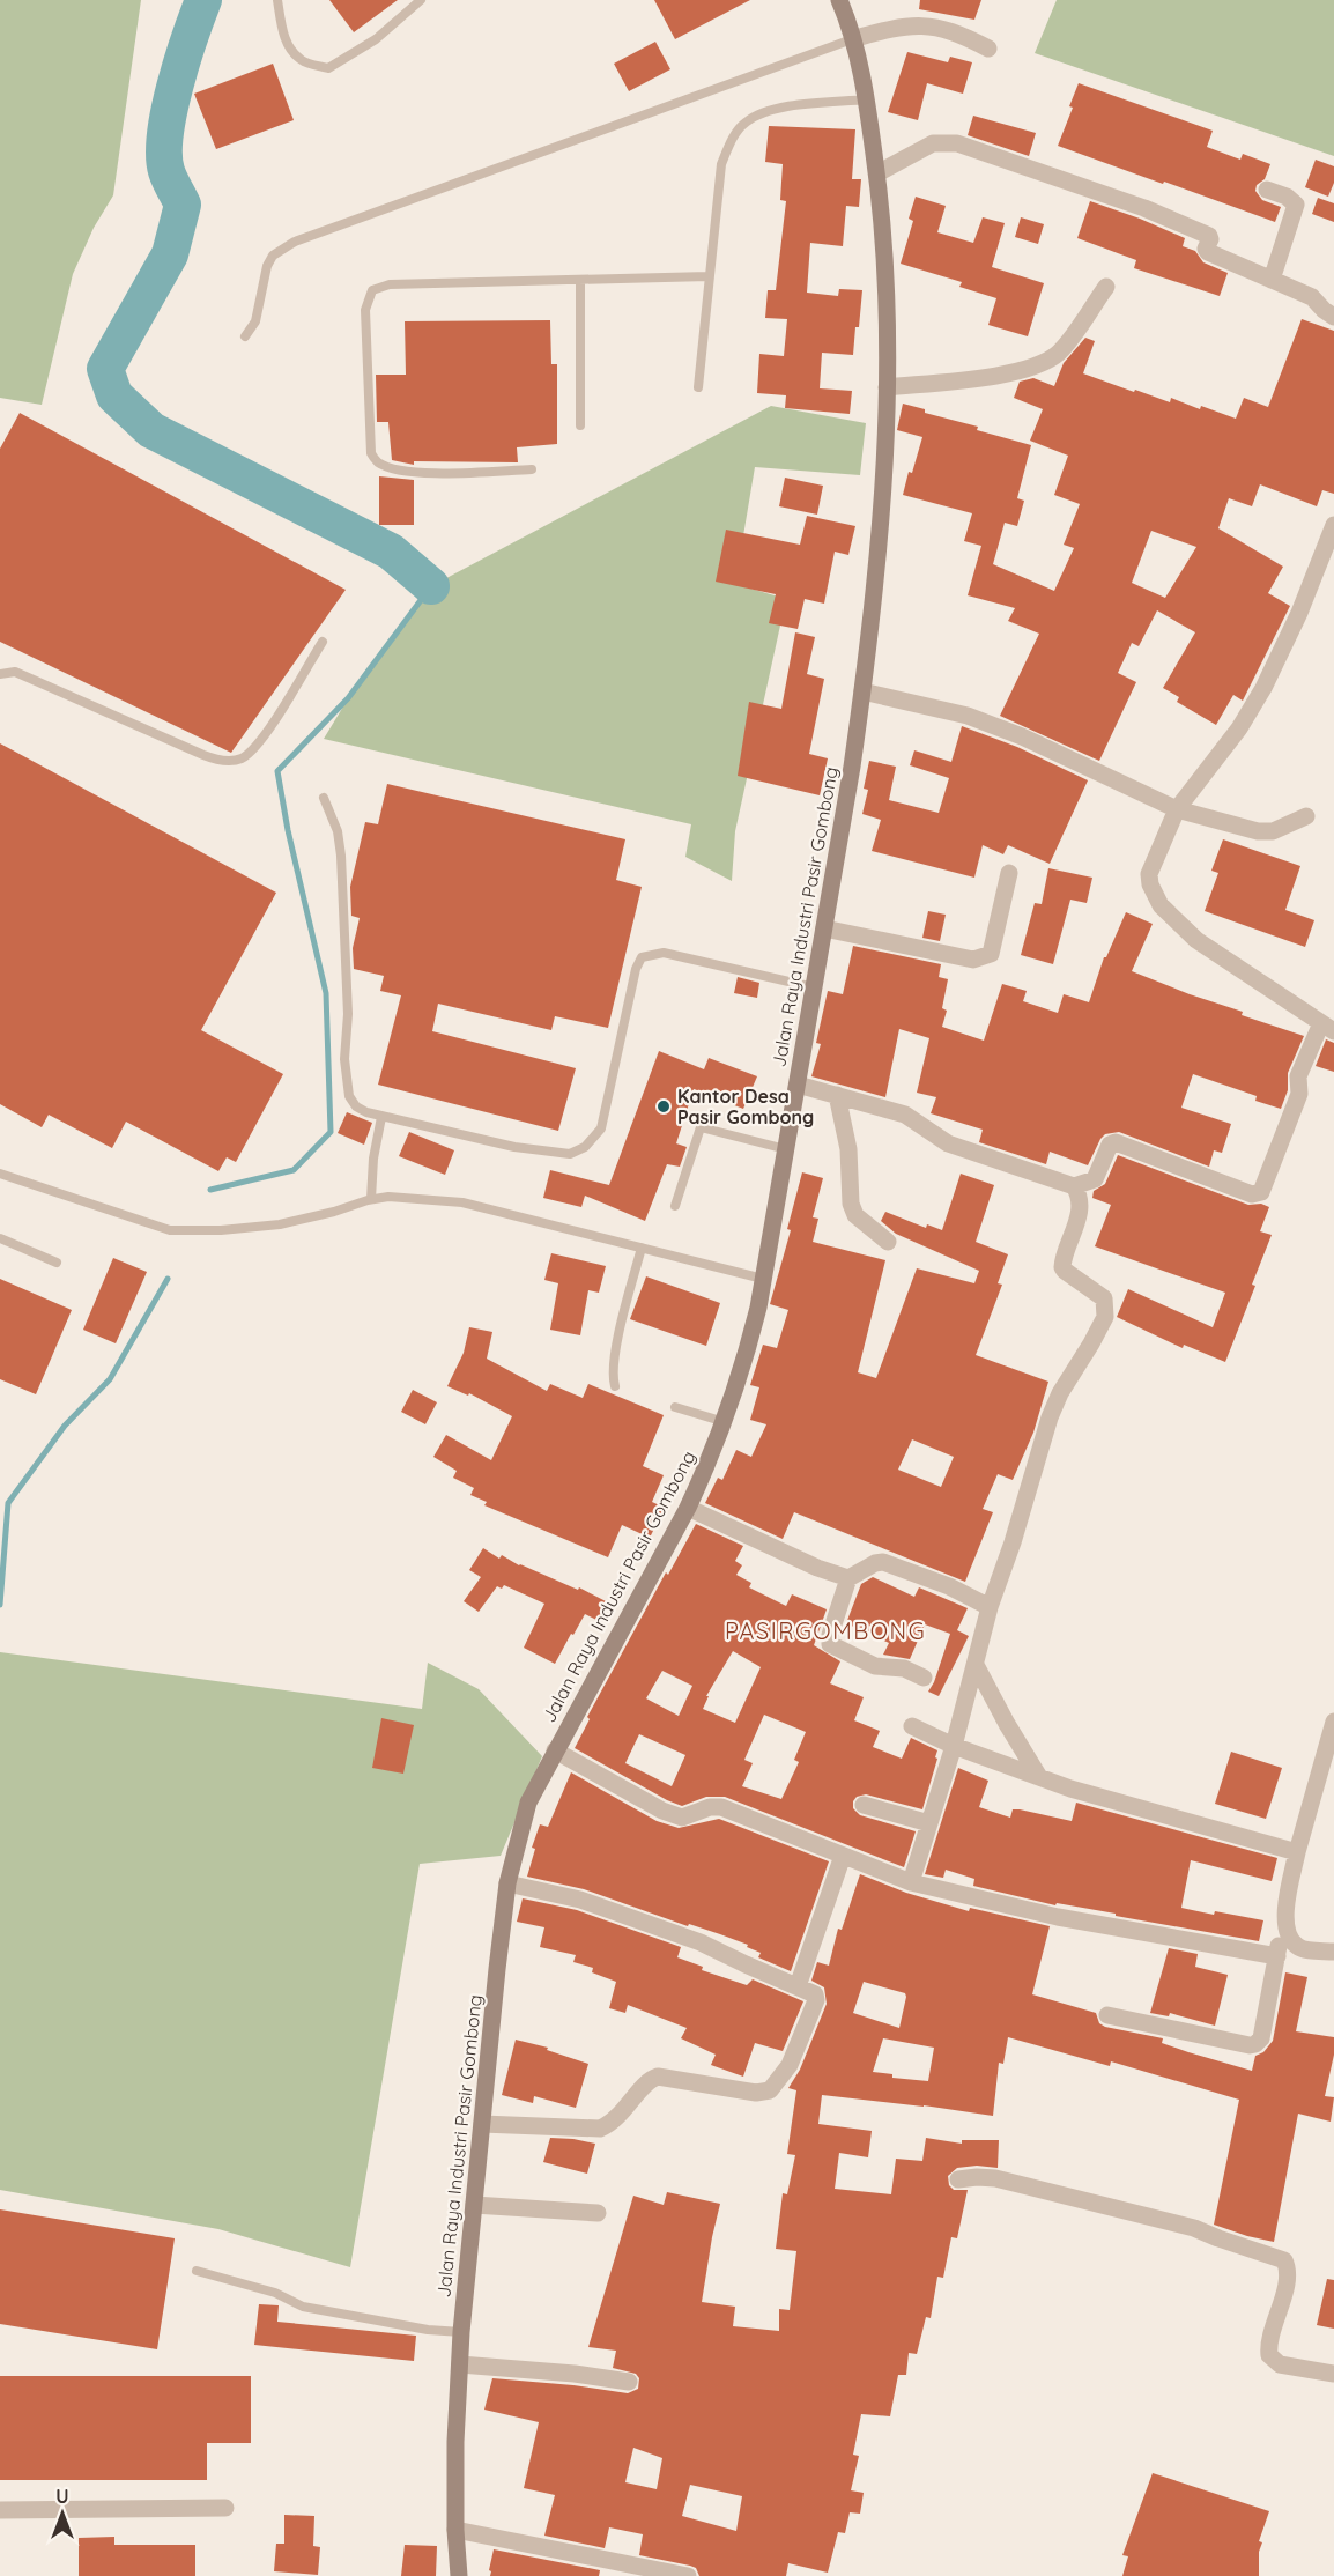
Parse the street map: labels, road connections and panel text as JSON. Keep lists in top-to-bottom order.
{
  "streets": {
    "main road": ["Jalan Raya Industri Pasir Gombong"]
  },
  "districts": ["PASIRGOMBONG"],
  "places": ["Kantor Desa Pasir Gombong"],
  "north": "top"
}
